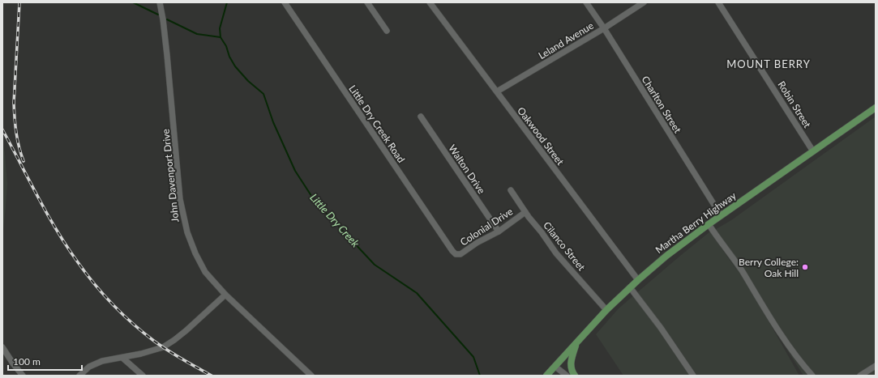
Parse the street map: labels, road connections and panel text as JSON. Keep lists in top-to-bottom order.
{
  "streets": {
    "main road": ["Martha Berry Highway"],
    "street": [
      "Leland Avenue",
      "Charlton Street",
      "Robin Street",
      "Little Dry Creek Road",
      "Oakwood Street",
      "Walton Drive",
      "John Davenport Drive",
      "Colonial Drive",
      "Cilanco Street"
    ]
  },
  "crossings": [
    ["Leland Avenue", "Charlton Street"],
    ["Leland Avenue", "Oakwood Street"],
    ["Charlton Street", "Martha Berry Highway"],
    ["Robin Street", "Martha Berry Highway"],
    ["Little Dry Creek Road", "Colonial Drive"],
    ["Oakwood Street", "Martha Berry Highway"],
    ["Walton Drive", "Colonial Drive"],
    ["Martha Berry Highway", "Cilanco Street"],
    ["Colonial Drive", "Cilanco Street"]
  ],
  "districts": ["MOUNT BERRY"],
  "water": ["Little Dry Creek"],
  "places": ["Berry College: Oak Hill"],
  "scale_bar": "100 m"
}
